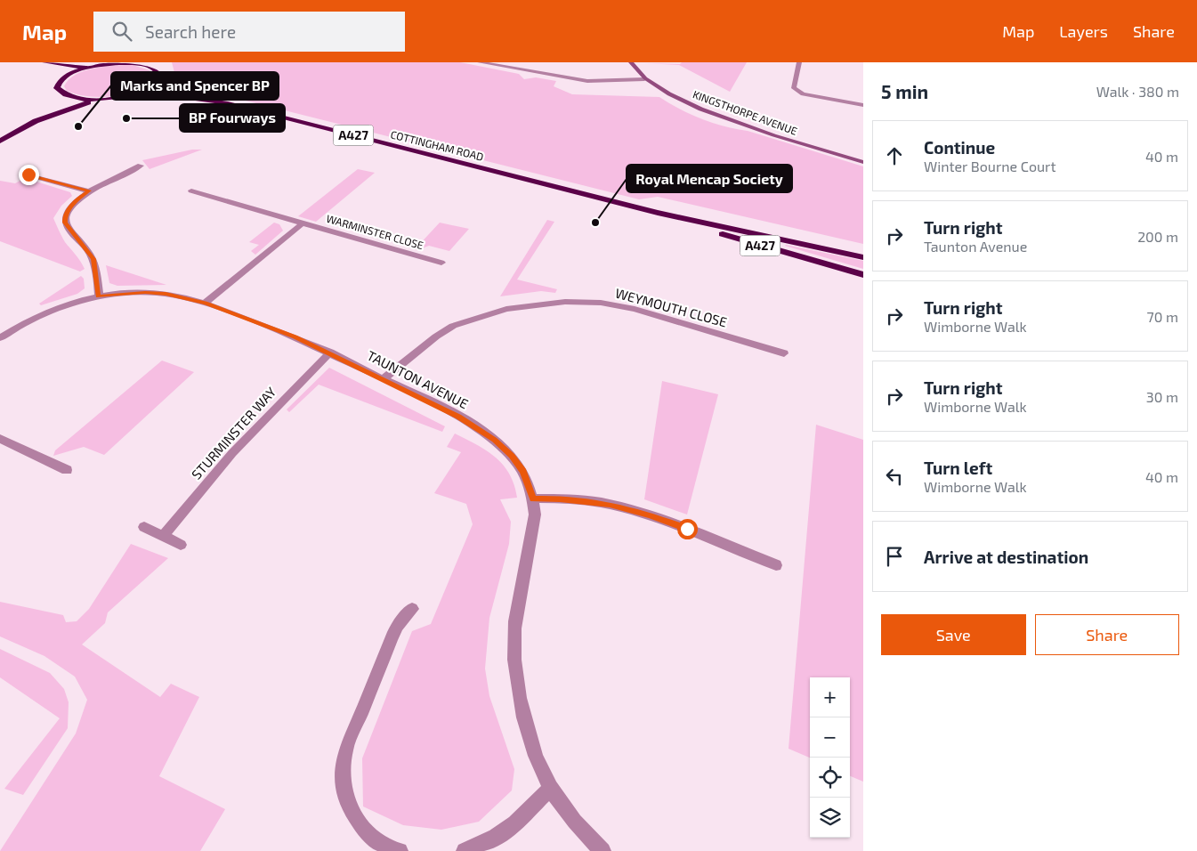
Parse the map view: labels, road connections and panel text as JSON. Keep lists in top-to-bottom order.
{
  "streets": {
    "highway": ["A427", "COTTINGHAM ROAD"],
    "street": [
      "KINGSTHORPE AVENUE",
      "WARMINSTER CLOSE",
      "WEYMOUTH CLOSE",
      "TAUNTON AVENUE",
      "STURMINSTER WAY"
    ]
  },
  "crossings": [
    ["WEYMOUTH CLOSE", "TAUNTON AVENUE"],
    ["TAUNTON AVENUE", "STURMINSTER WAY"]
  ],
  "places": ["BP Fourways", "Marks and Spencer BP", "Royal Mencap Society"],
  "page": {
    "header": "Map",
    "search": "Search here",
    "nav": ["Map", "Layers", "Share"],
    "heading": ["5 min", "Walk · 380 m"],
    "list": [
      ["Continue", "Winter Bourne Court", "40 m"],
      ["Turn right", "Taunton Avenue", "200 m"],
      ["Turn right", "Wimborne Walk", "70 m"],
      ["Turn right", "Wimborne Walk", "30 m"],
      ["Turn left", "Wimborne Walk", "40 m"],
      "Arrive at destination"
    ],
    "buttons": ["Save", "Share"],
    "map_buttons": ["+", "−"]
  }
}
